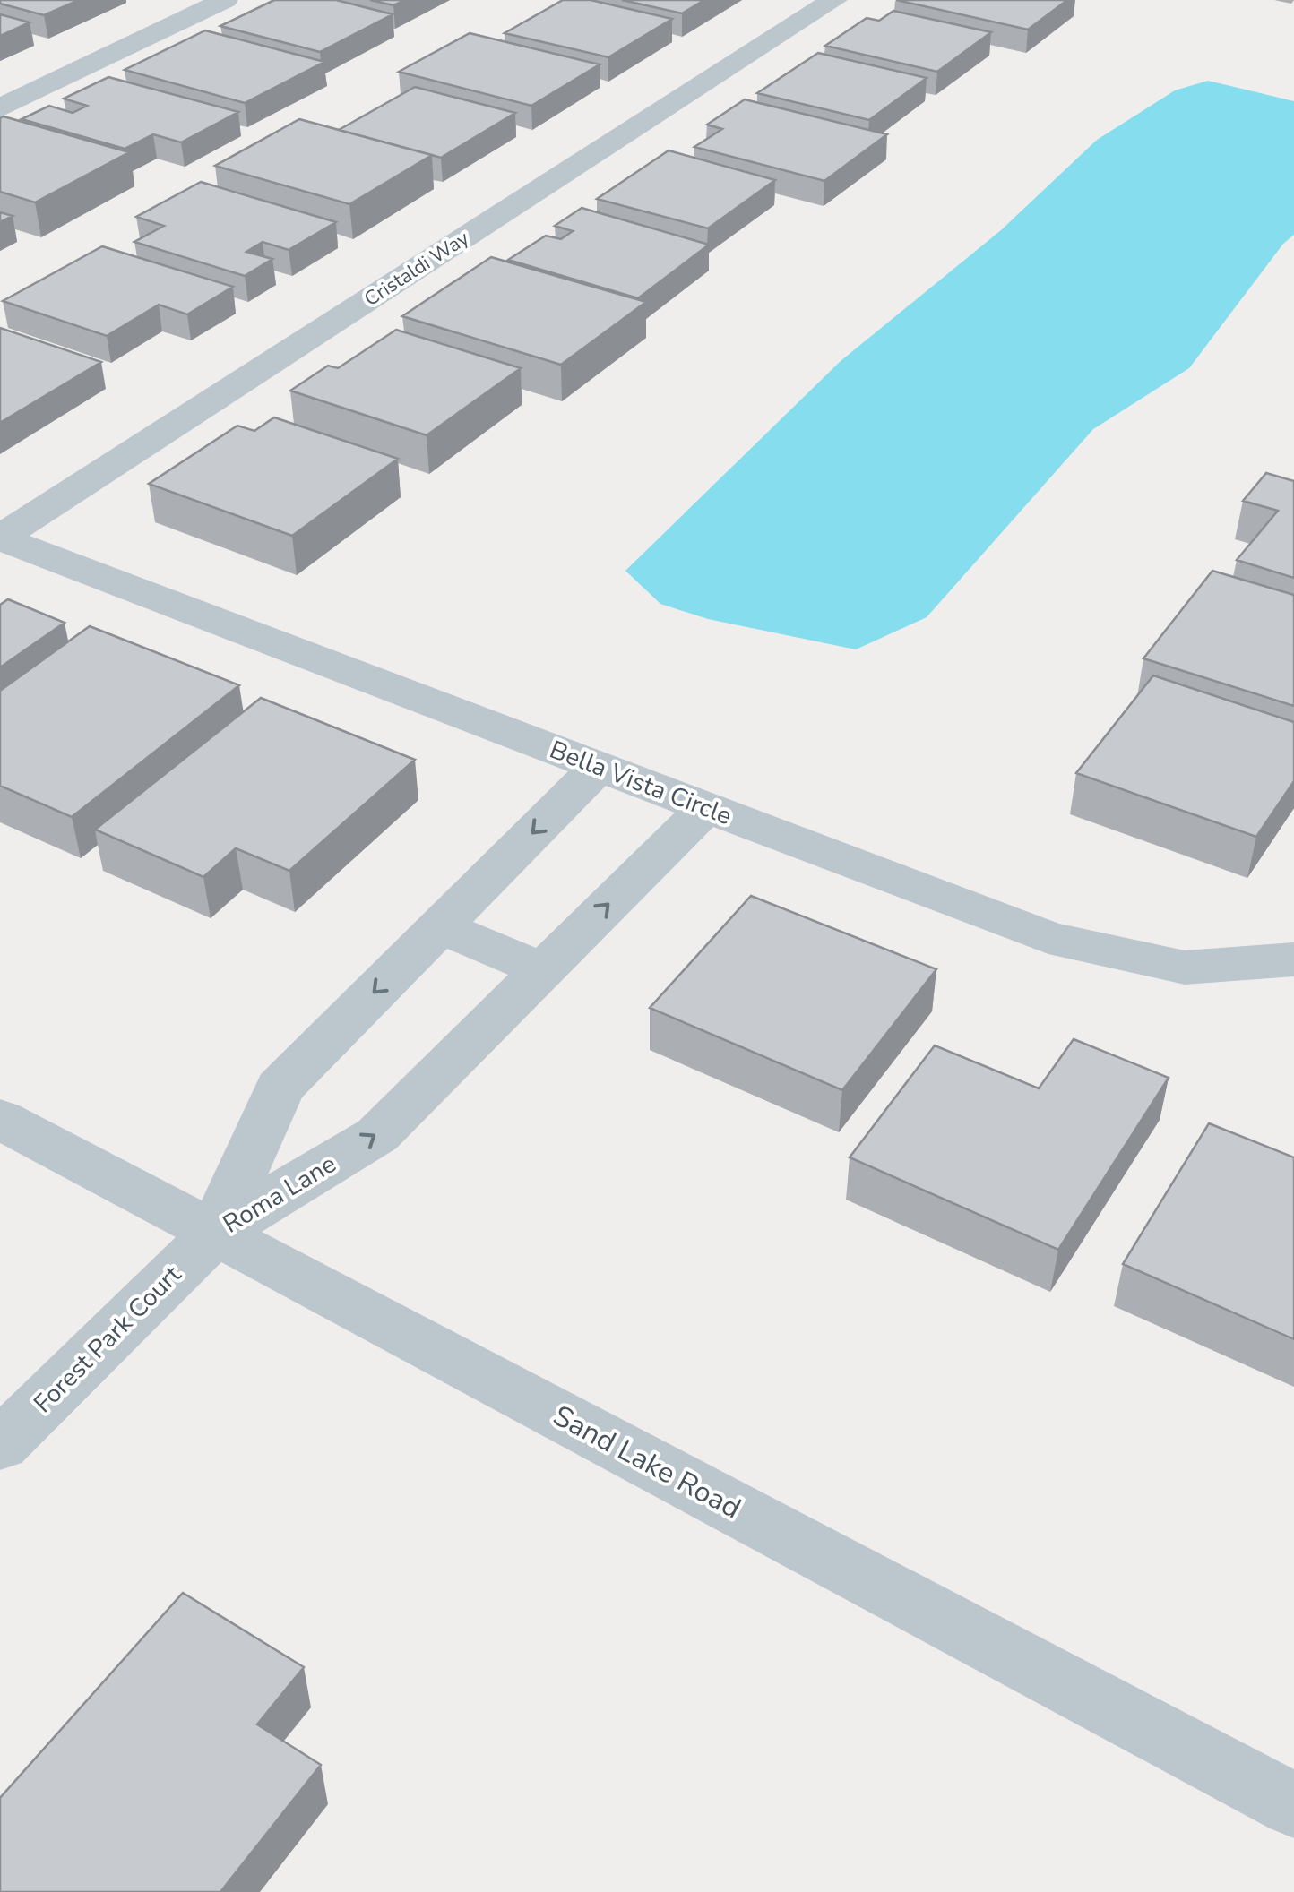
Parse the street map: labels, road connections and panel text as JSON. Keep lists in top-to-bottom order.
{
  "streets": {
    "street": [
      "Cristaldi Way",
      "Bella Vista Circle",
      "Roma Lane",
      "Forest Park Court",
      "Sand Lake Road"
    ]
  },
  "crossings": [
    ["Cristaldi Way", "Bella Vista Circle"],
    ["Bella Vista Circle", "Roma Lane"],
    ["Roma Lane", "Forest Park Court"],
    ["Roma Lane", "Sand Lake Road"],
    ["Forest Park Court", "Sand Lake Road"]
  ]
}
